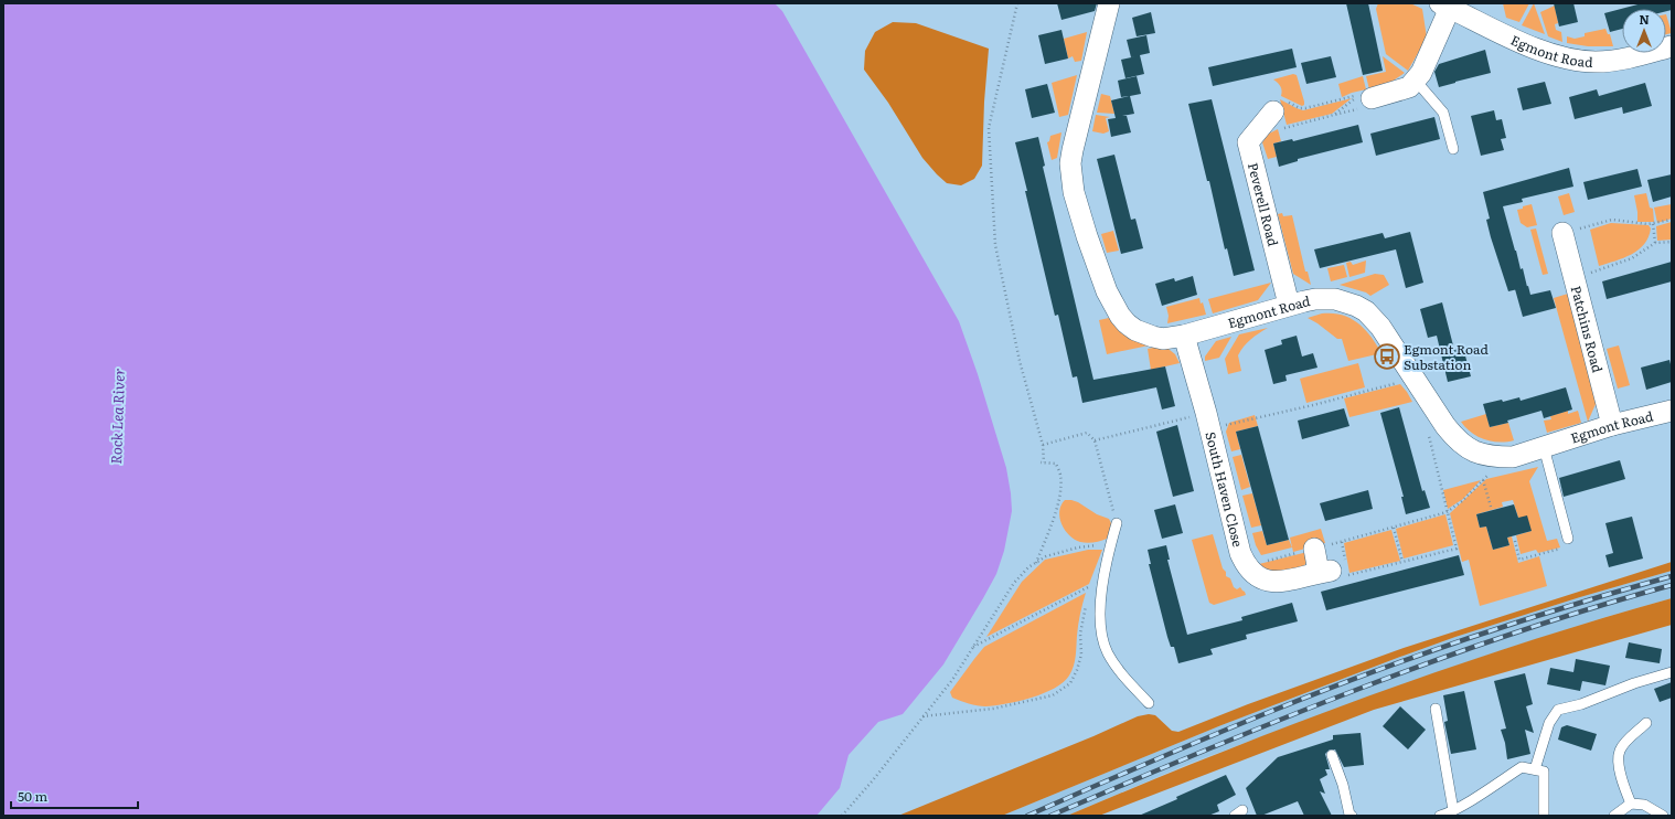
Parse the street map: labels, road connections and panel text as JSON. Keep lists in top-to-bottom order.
{
  "streets": {
    "street": [
      "Egmont Road",
      "Peverell Road",
      "Patchins Road",
      "South Haven Close"
    ]
  },
  "crossings": [
    ["Egmont Road", "Peverell Road"],
    ["Egmont Road", "Patchins Road"],
    ["Egmont Road", "South Haven Close"]
  ],
  "water": ["Rock Lea River"],
  "places": {
    "bus stop": ["Egmont Road Substation"]
  },
  "scale_bar": "50 m",
  "north": "top"
}
